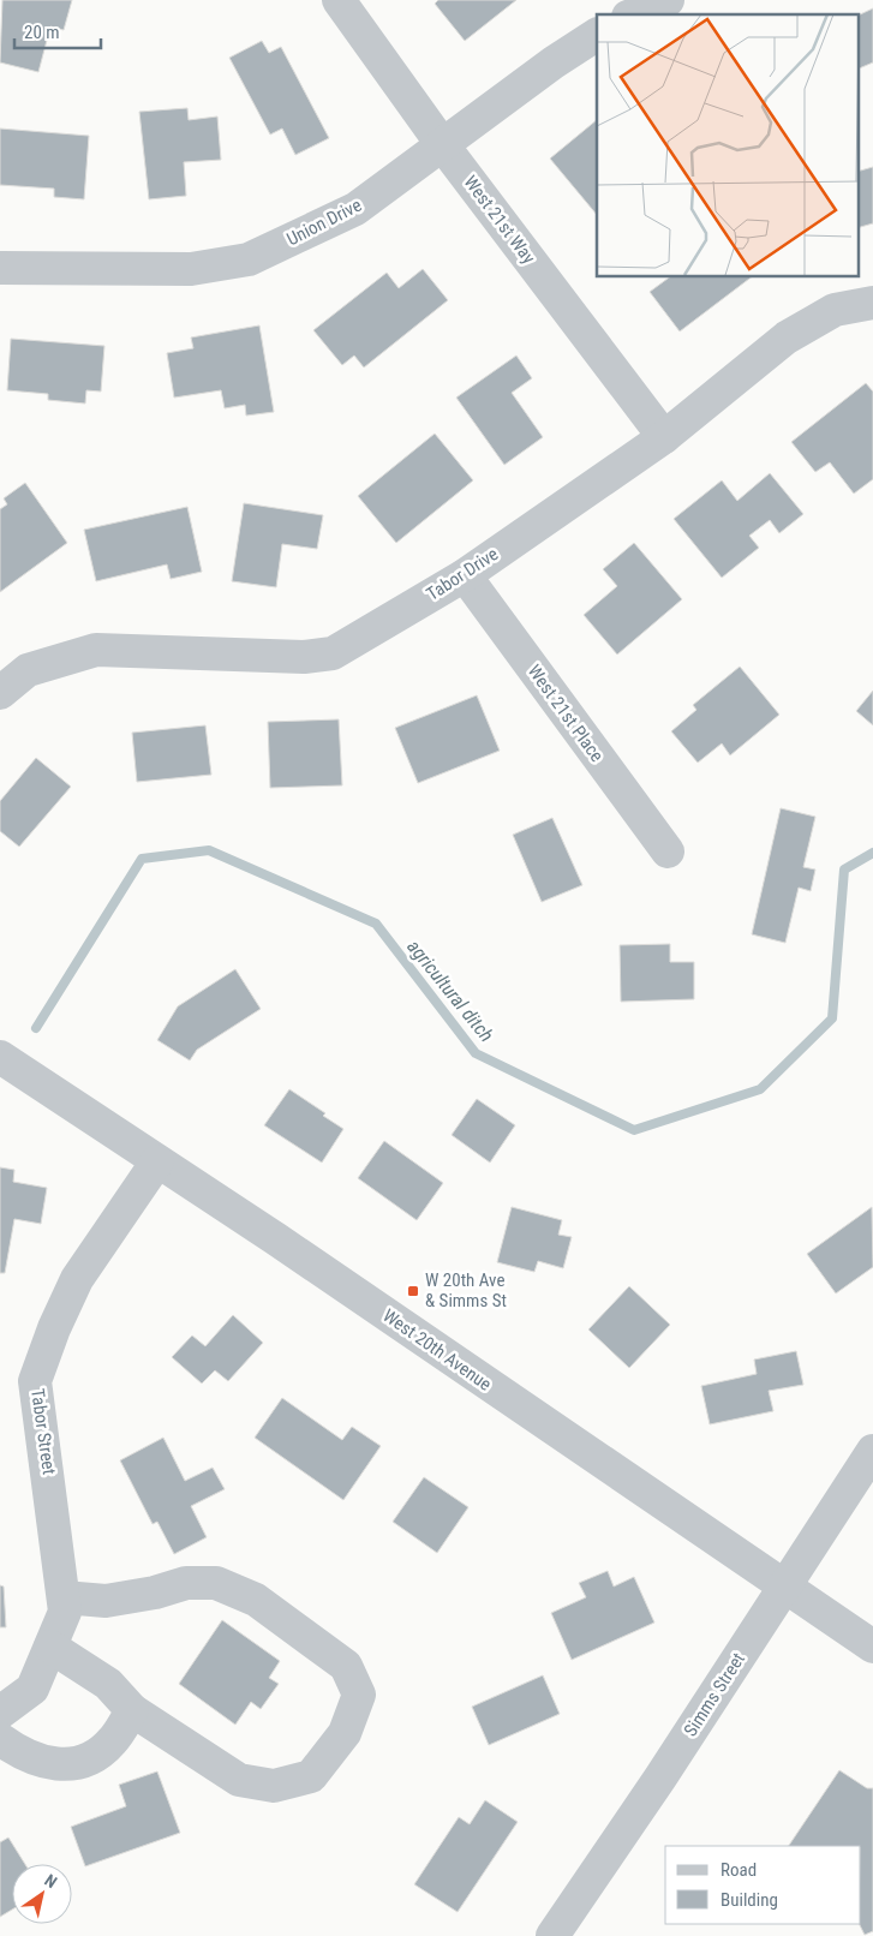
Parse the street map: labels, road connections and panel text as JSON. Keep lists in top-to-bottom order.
{
  "streets": {
    "street": [
      "West 21st Way",
      "Union Drive",
      "Tabor Drive",
      "West 21st Place",
      "West 20th Avenue",
      "Tabor Street",
      "Simms Street"
    ]
  },
  "crossings": [
    ["West 21st Way", "Union Drive"],
    ["West 21st Way", "Tabor Drive"],
    ["Tabor Drive", "West 21st Place"],
    ["West 20th Avenue", "Tabor Street"],
    ["West 20th Avenue", "Simms Street"]
  ],
  "water": ["agricultural ditch"],
  "places": {
    "transit": ["W 20th Ave & Simms St"]
  },
  "legend": ["Road", "Building"],
  "scale_bar": "20 m",
  "north": "top right"
}
